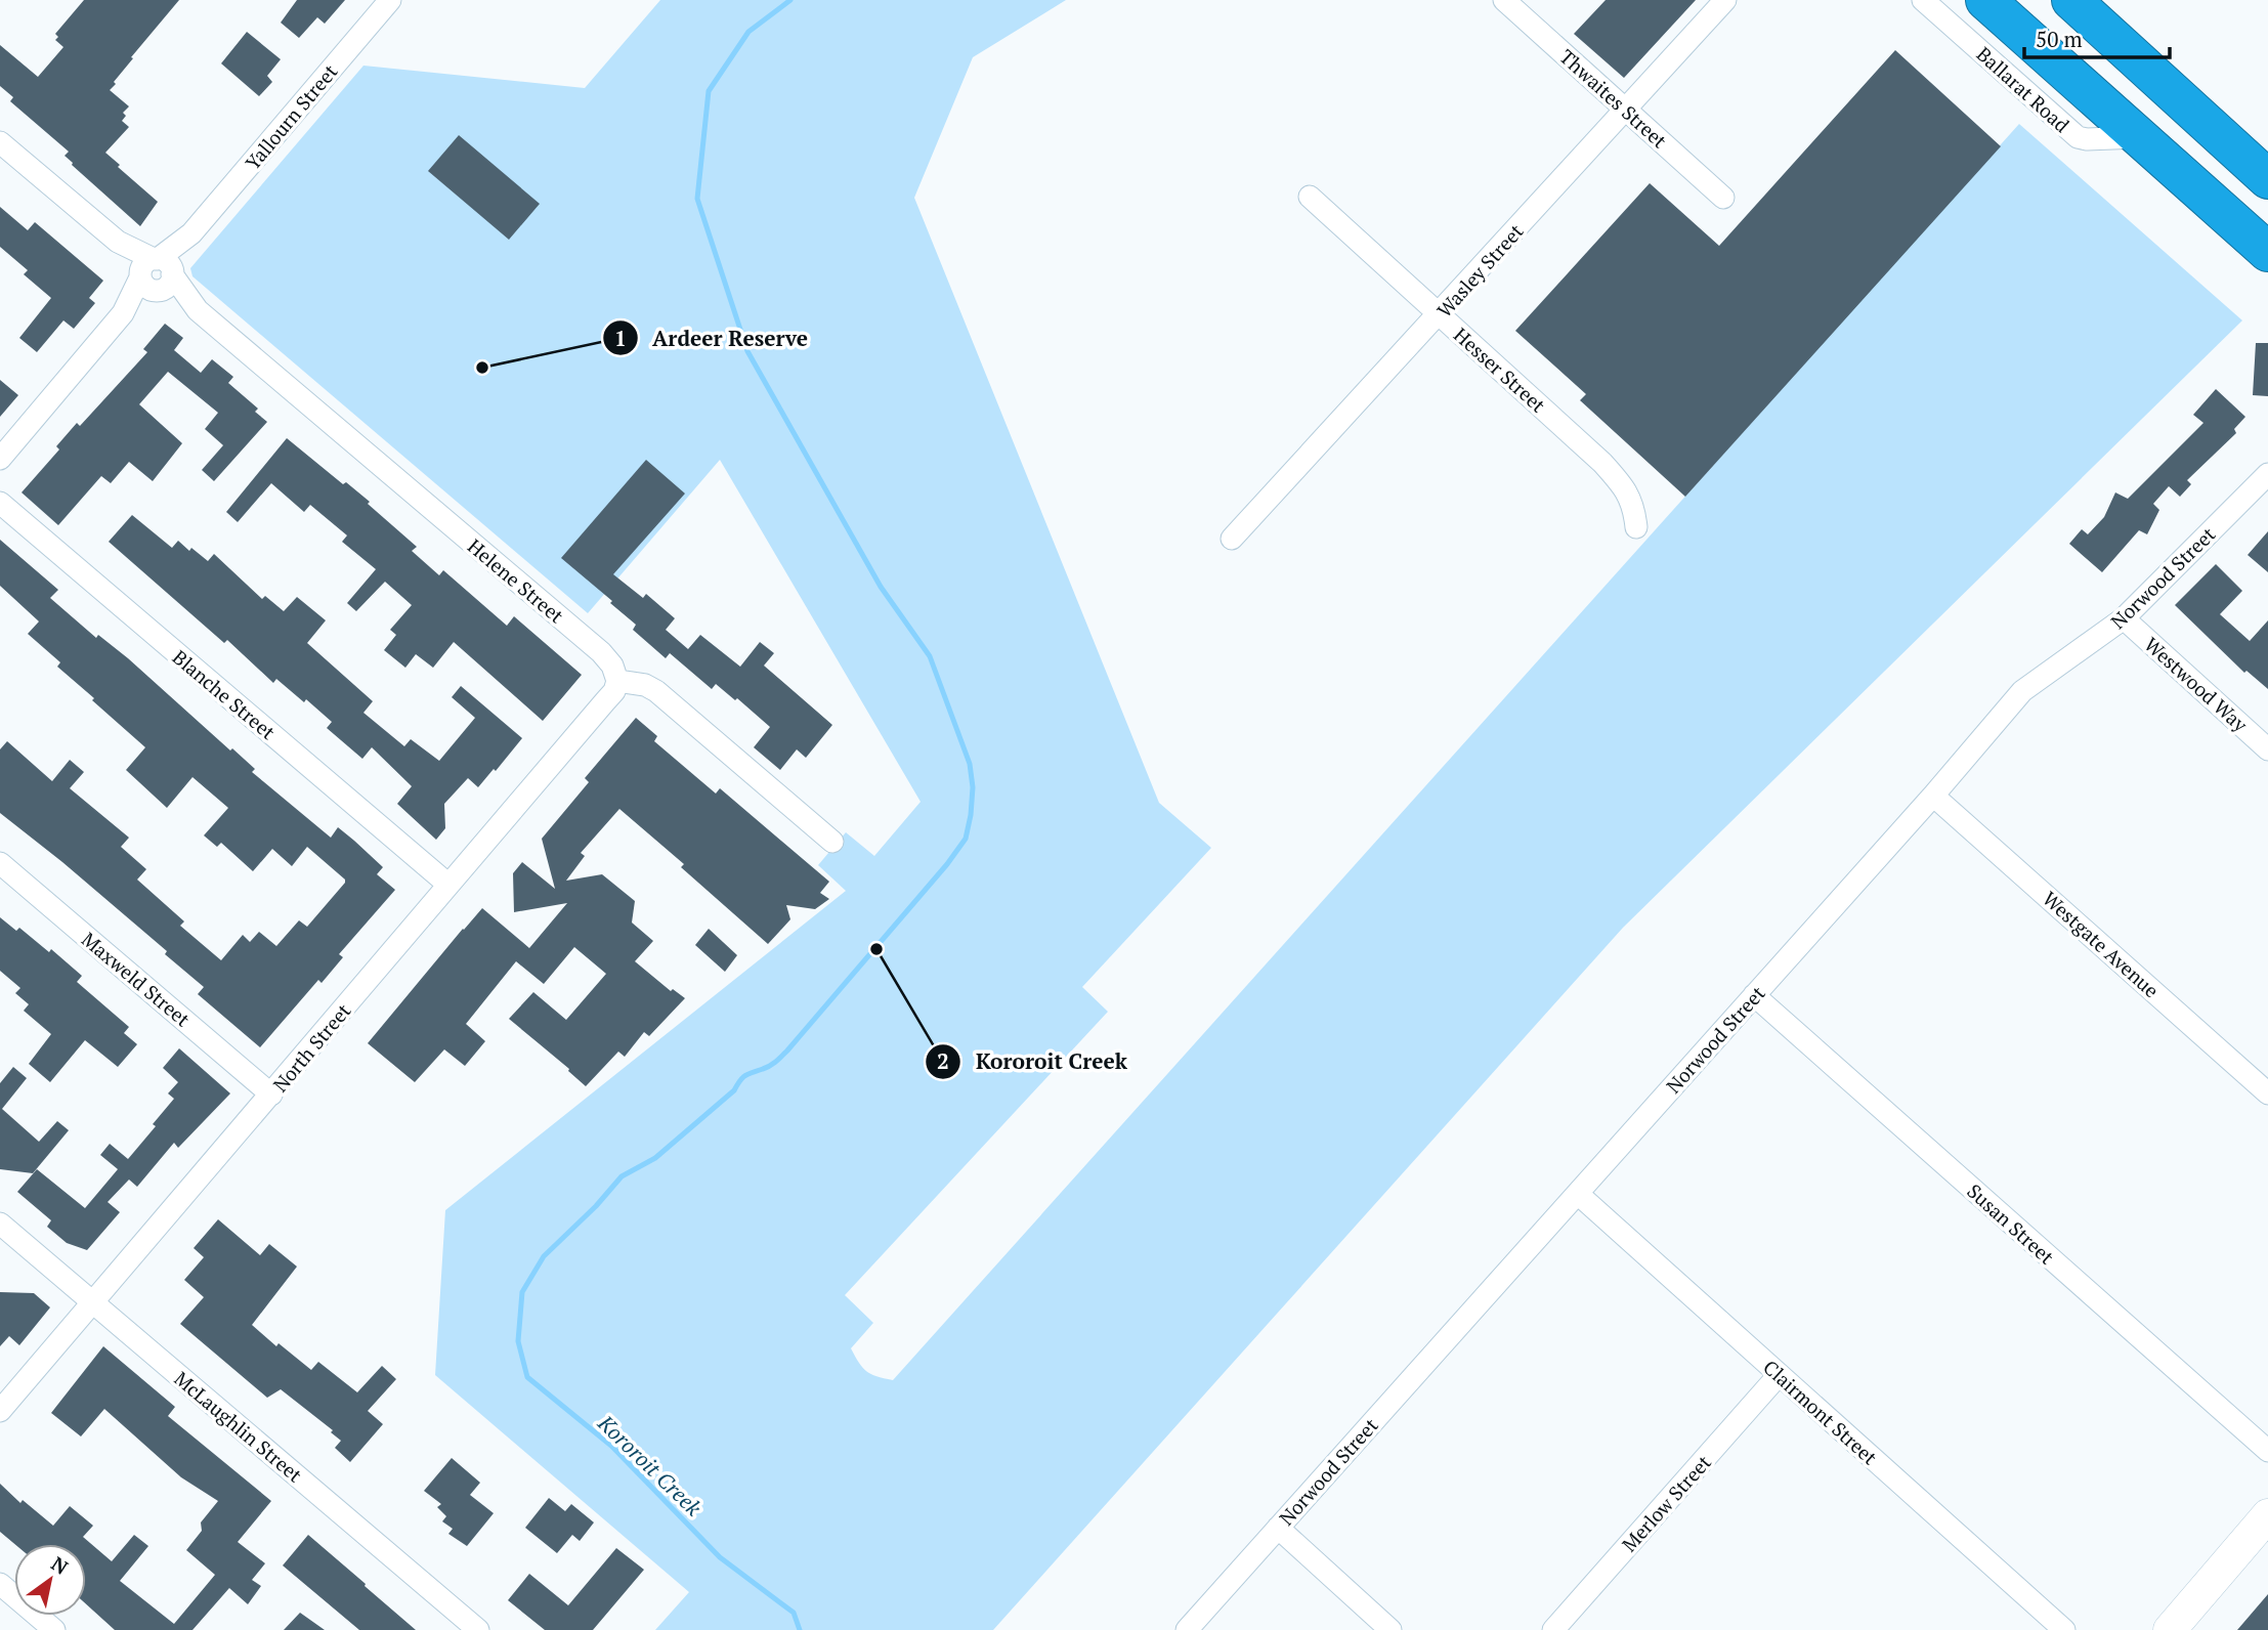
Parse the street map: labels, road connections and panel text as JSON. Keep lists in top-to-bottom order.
{
  "streets": {
    "street": [
      "Ballarat Road",
      "Thwaites Street",
      "Yallourn Street",
      "Wasley Street",
      "Hesser Street",
      "Norwood Street",
      "Helene Street",
      "Westwood Way",
      "Blanche Street",
      "Westgate Avenue",
      "Maxweld Street",
      "North Street",
      "Susan Street",
      "Clairmont Street",
      "McLaughlin Street",
      "Merlow Street"
    ]
  },
  "crossings": [
    ["Thwaites Street", "Wasley Street"],
    ["Yallourn Street", "Helene Street"],
    ["Wasley Street", "Hesser Street"],
    ["Norwood Street", "Westwood Way"],
    ["Norwood Street", "Westgate Avenue"],
    ["Norwood Street", "Susan Street"],
    ["Norwood Street", "Clairmont Street"],
    ["Helene Street", "North Street"],
    ["Blanche Street", "North Street"],
    ["Maxweld Street", "North Street"],
    ["North Street", "McLaughlin Street"],
    ["Clairmont Street", "Merlow Street"]
  ],
  "water": ["Kororoit Creek"],
  "places": ["Ardeer Reserve", "Kororoit Creek"],
  "scale_bar": "50 m",
  "north": "top right"
}
